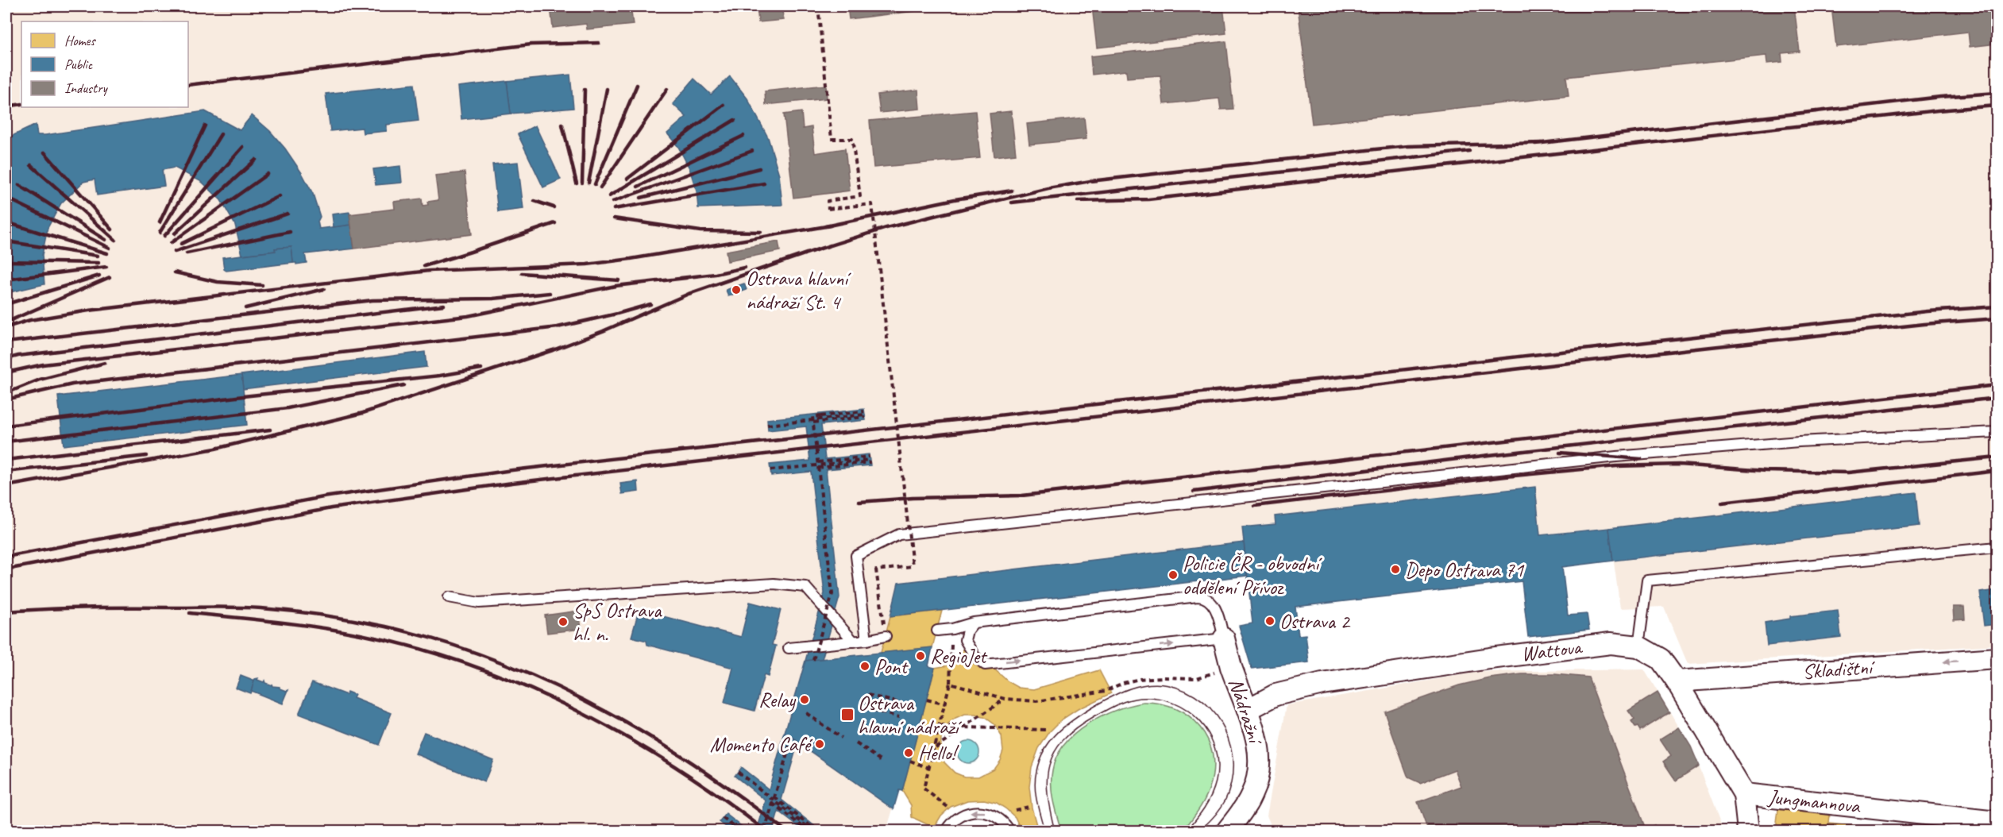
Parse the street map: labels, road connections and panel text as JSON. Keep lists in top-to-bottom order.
{
  "streets": {
    "street": [
      "Wattova",
      "Skladištní",
      "Nádražní",
      "Jungmannova"
    ]
  },
  "crossings": [
    ["Wattova", "Skladištní"],
    ["Wattova", "Nádražní"],
    ["Wattova", "Jungmannova"]
  ],
  "one_way": ["Skladištní"],
  "places": {
    "other": [
      "Ostrava hlavní nádraží St. 4",
      "Depo Ostrava 71",
      "Policie ČR - obvodní oddělení Přívoz",
      "Ostrava 2",
      "SpS Ostrava hl. n.",
      "RegioJet",
      "Pont",
      "Relay",
      "Momento Café",
      "Hello!"
    ],
    "transit": ["Ostrava hlavní nádraží"]
  },
  "legend": ["Homes", "Public", "Industry"]
}
